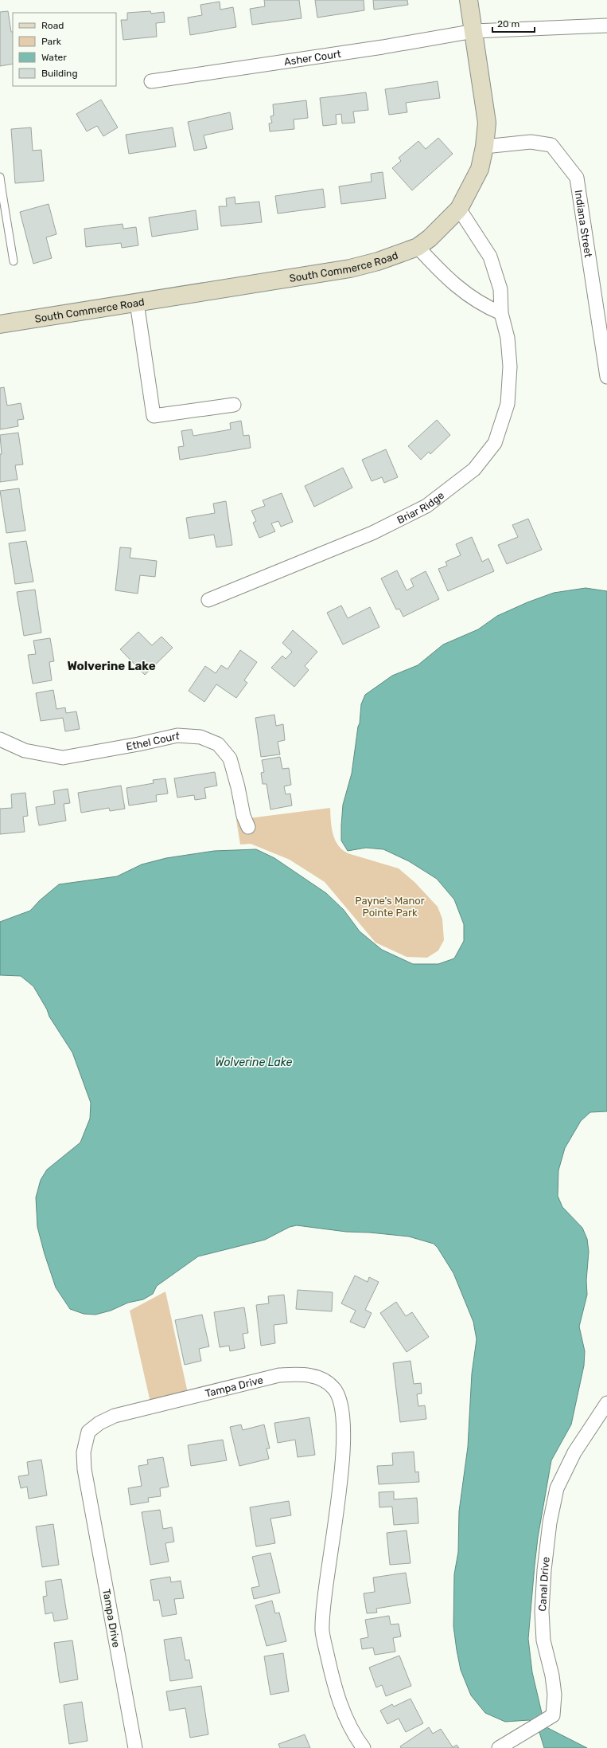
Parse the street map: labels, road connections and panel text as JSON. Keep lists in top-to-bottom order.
{
  "streets": {
    "street": [
      "Asher Court",
      "Indiana Street",
      "South Commerce Road",
      "Briar Ridge",
      "Ethel Court",
      "Tampa Drive",
      "Canal Drive"
    ]
  },
  "crossings": [
    ["Asher Court", "South Commerce Road"],
    ["Indiana Street", "South Commerce Road"],
    ["South Commerce Road", "Briar Ridge"]
  ],
  "districts": ["Wolverine Lake"],
  "water": ["Wolverine Lake"],
  "parks": ["Payne's Manor Pointe Park"],
  "legend": [
    "Road",
    "Park",
    "Water",
    "Building"
  ],
  "scale_bar": "20 m"
}
